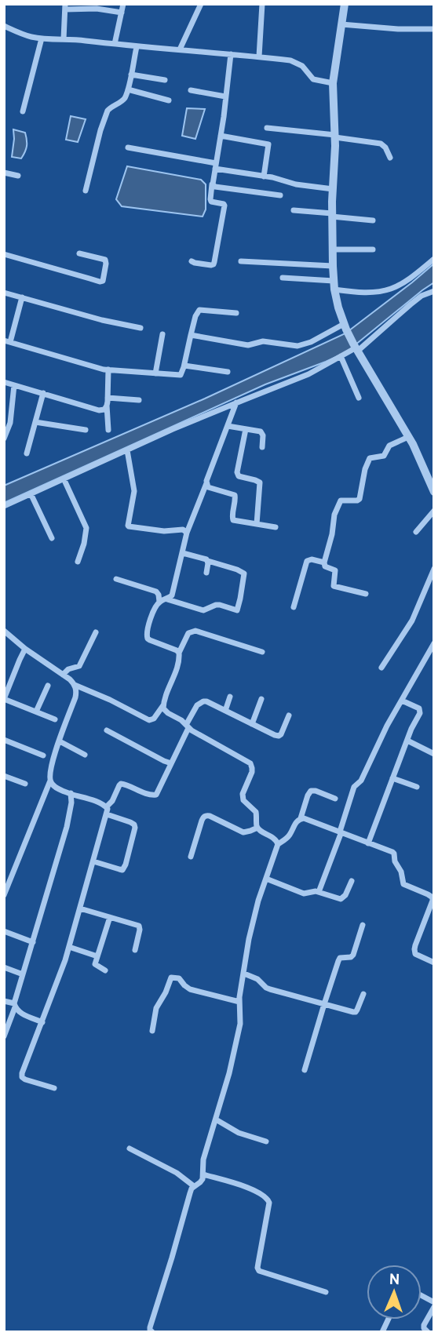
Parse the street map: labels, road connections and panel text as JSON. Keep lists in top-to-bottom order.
{
  "north": "top"
}
